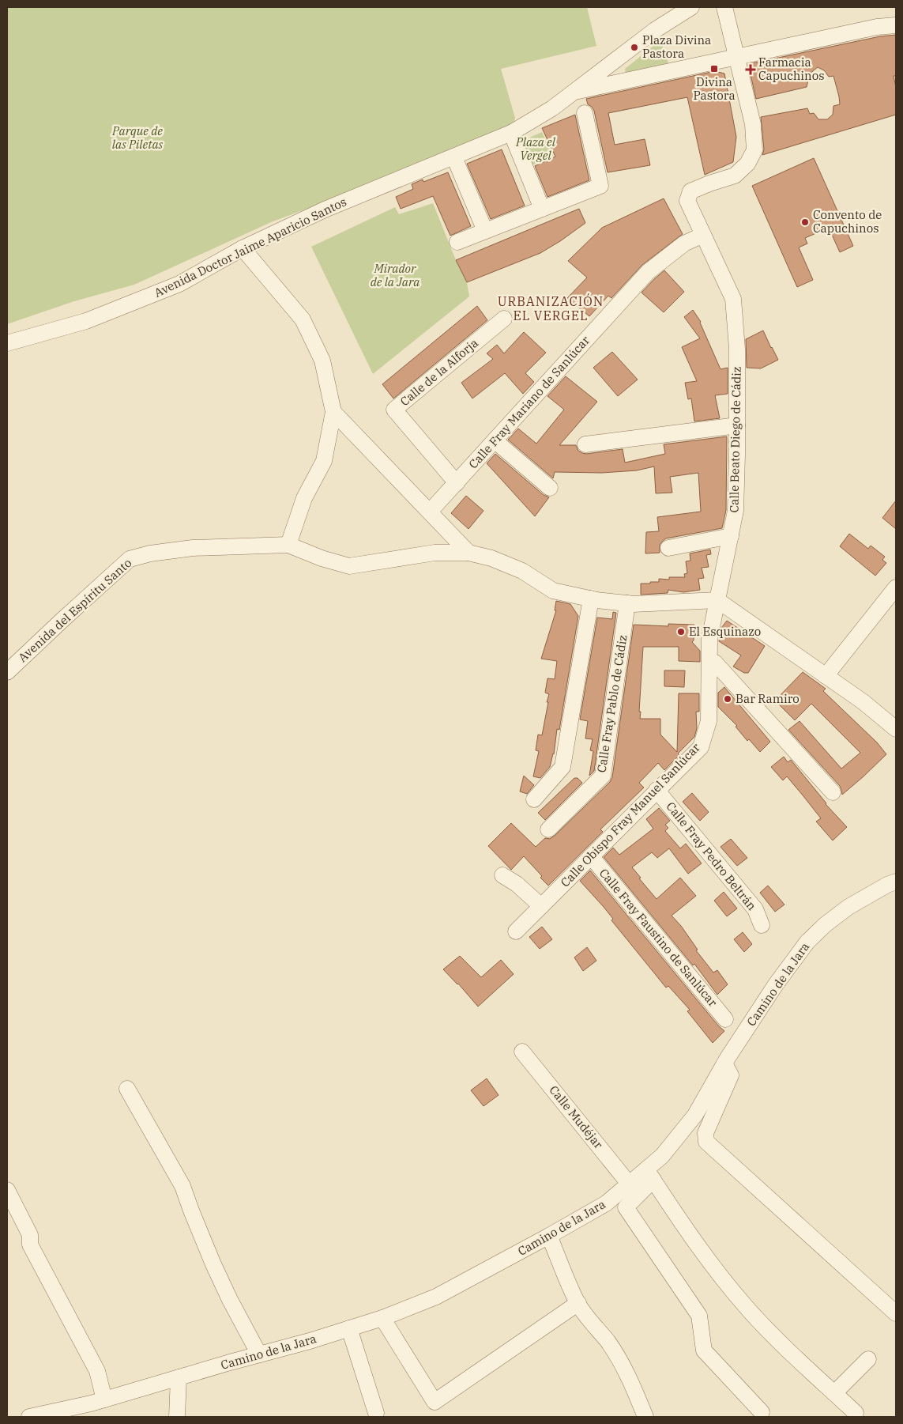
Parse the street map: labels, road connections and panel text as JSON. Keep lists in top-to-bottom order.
{
  "streets": {
    "street": [
      "Avenida Doctor Jaime Aparicio Santos",
      "Calle de la Alforja",
      "Calle Fray Mariano de Sanlúcar",
      "Calle Beato Diego de Cádiz",
      "Avenida del Espíritu Santo",
      "Calle Fray Pablo de Cádiz",
      "Calle Obispo Fray Manuel Sanlúcar",
      "Calle Fray Pedro Beltrán",
      "Calle Fray Faustino de Sanlúcar",
      "Camino de la Jara",
      "Calle Mudéjar"
    ]
  },
  "crossings": [
    ["Calle de la Alforja", "Calle Fray Mariano de Sanlúcar"],
    ["Calle Fray Mariano de Sanlúcar", "Calle Beato Diego de Cádiz"],
    ["Calle Beato Diego de Cádiz", "Calle Obispo Fray Manuel Sanlúcar"],
    ["Calle Obispo Fray Manuel Sanlúcar", "Calle Fray Pedro Beltrán"],
    ["Calle Obispo Fray Manuel Sanlúcar", "Calle Fray Faustino de Sanlúcar"],
    ["Camino de la Jara", "Calle Mudéjar"]
  ],
  "districts": ["URBANIZACIÓN EL VERGEL"],
  "parks": ["Parque de las Piletas", "Plaza el Vergel", "Mirador de la Jara"],
  "places": {
    "other": [
      "Plaza Divina Pastora",
      "Convento de Capuchinos",
      "El Esquinazo",
      "Bar Ramiro"
    ],
    "transit": ["Divina Pastora"],
    "health": ["Farmacia Capuchinos"]
  }
}
